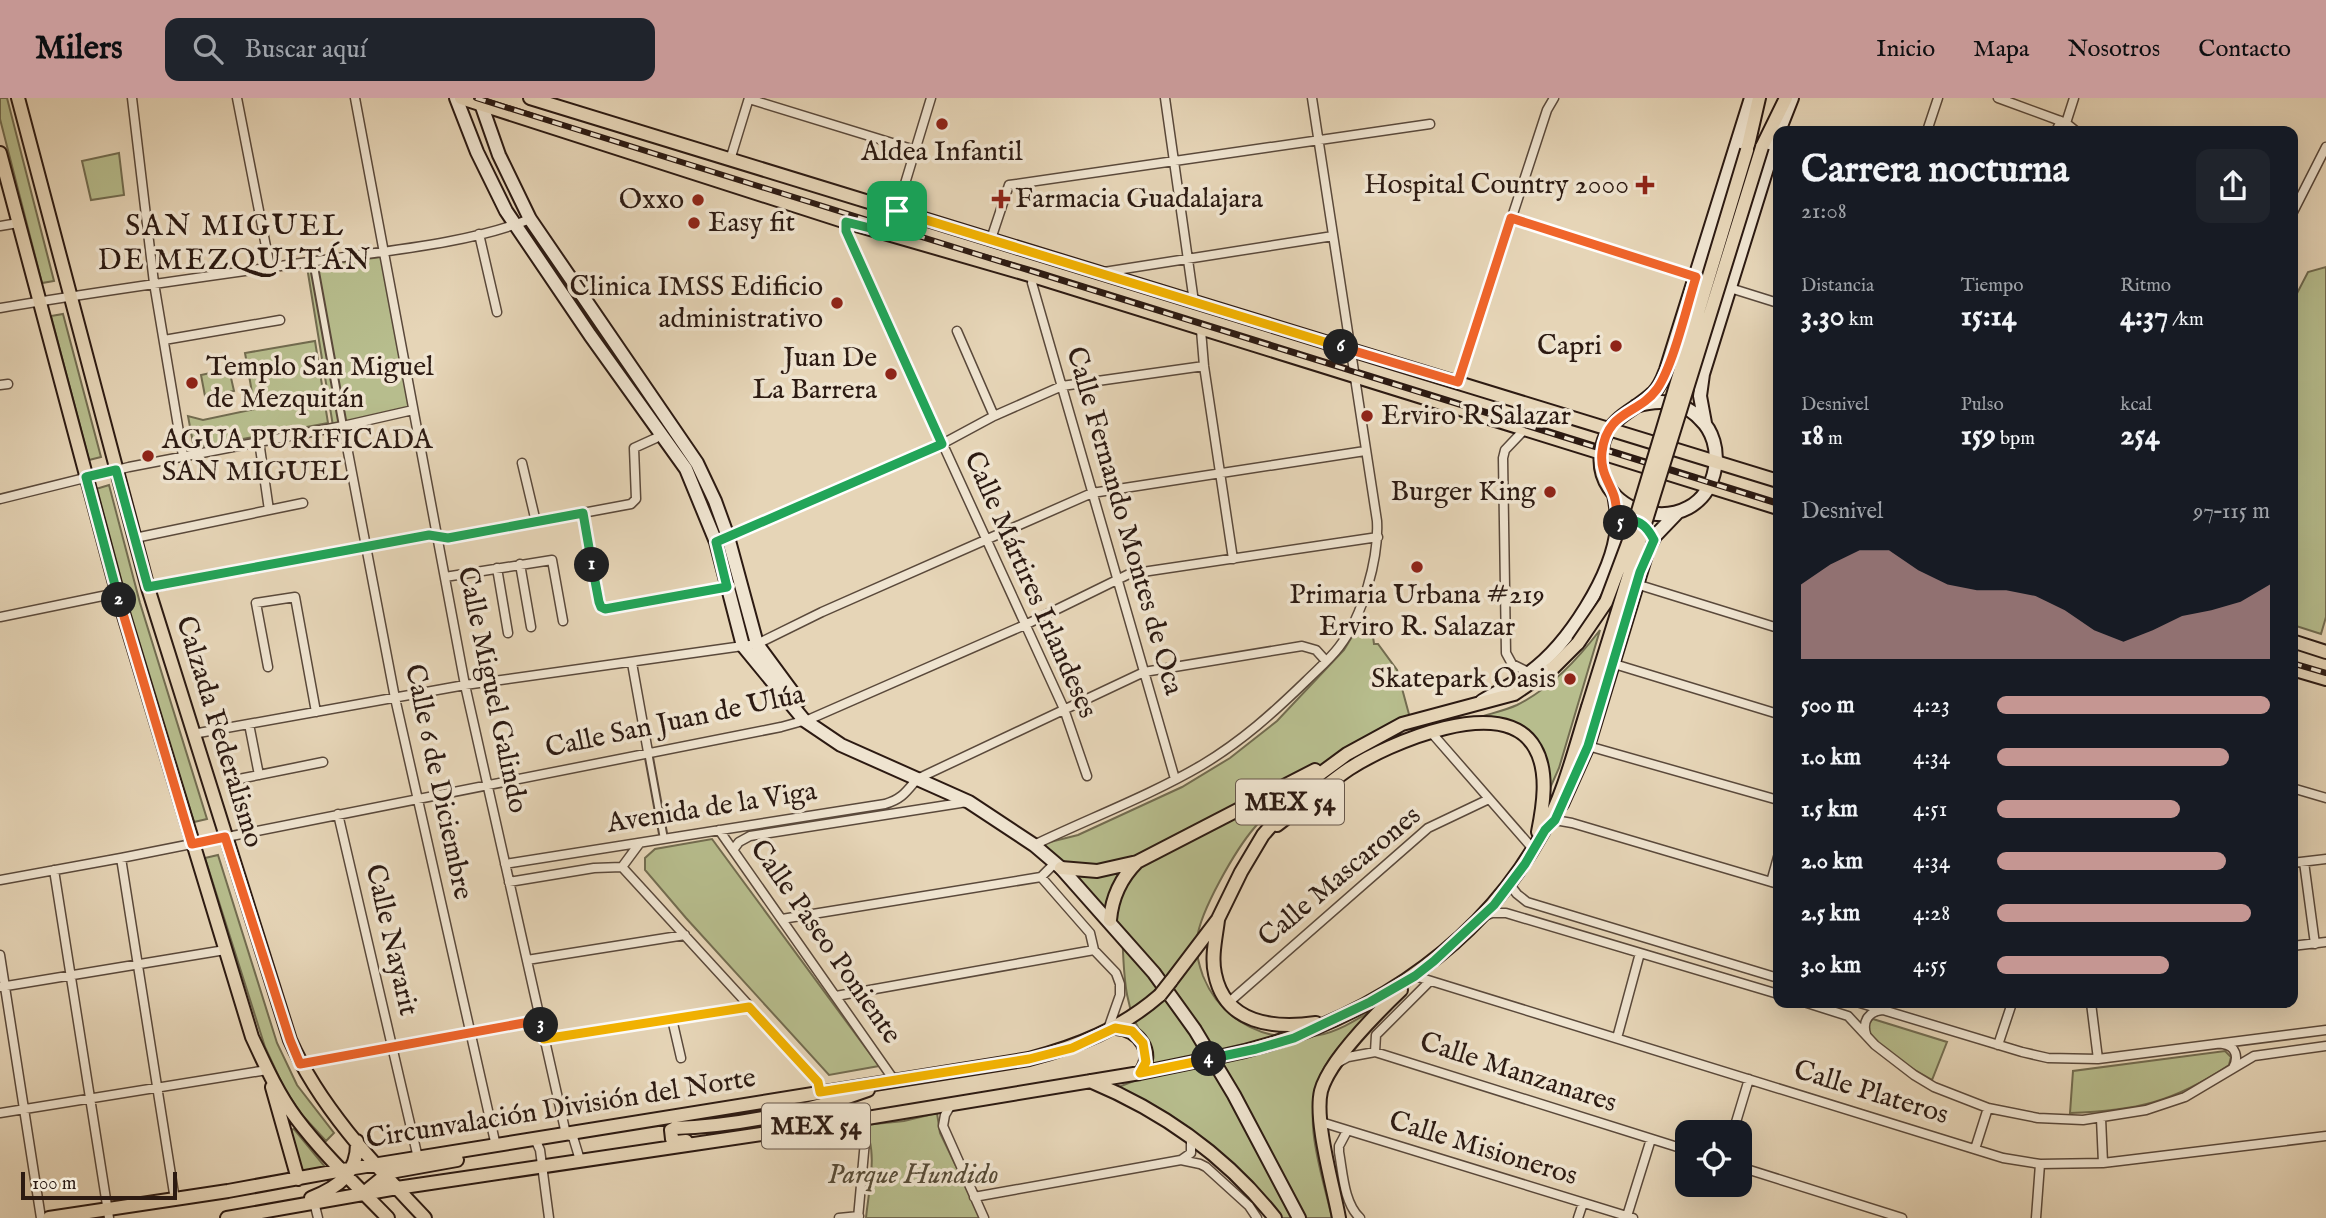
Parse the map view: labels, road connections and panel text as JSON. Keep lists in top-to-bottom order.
{
  "streets": {
    "main road": ["Calzada Federalismo", "MEX 54", "Circunvalación División del Norte"],
    "street": [
      "Calle Fernando Montes de Oca",
      "Calle Mártires Irlandeses",
      "Calle Miguel Galindo",
      "Calle San Juan de Ulúa",
      "Calle 6 de Diciembre",
      "Avenida de la Viga",
      "Calle Mascarones",
      "Calle Nayarit",
      "Calle Paseo Poniente",
      "Calle Manzanares",
      "Calle Plateros",
      "Calle Misioneros"
    ]
  },
  "crossings": [
    ["Calle Fernando Montes de Oca", "Calle San Juan de Ulúa"],
    ["Calle Fernando Montes de Oca", "Avenida de la Viga"],
    ["Calle Mártires Irlandeses", "Calle San Juan de Ulúa"],
    ["Calle Mártires Irlandeses", "Avenida de la Viga"],
    ["Calle Miguel Galindo", "Calle San Juan de Ulúa"],
    ["Calle Miguel Galindo", "Avenida de la Viga"],
    ["Calle Miguel Galindo", "Circunvalación División del Norte"],
    ["Calle San Juan de Ulúa", "Calzada Federalismo"],
    ["Calle San Juan de Ulúa", "Calle 6 de Diciembre"],
    ["Calle San Juan de Ulúa", "Calle Nayarit"],
    ["Calzada Federalismo", "Circunvalación División del Norte"],
    ["Calle 6 de Diciembre", "Circunvalación División del Norte"],
    ["MEX 54", "Circunvalación División del Norte"],
    ["Avenida de la Viga", "Calle Paseo Poniente"],
    ["Calle Nayarit", "Circunvalación División del Norte"],
    ["Calle Paseo Poniente", "Circunvalación División del Norte"],
    ["Calle Plateros", "Circunvalación División del Norte"]
  ],
  "districts": ["SAN MIGUEL DE MEZQUITÁN"],
  "parks": ["Parque Hundido"],
  "places": {
    "other": [
      "Aldea Infantil",
      "Oxxo",
      "Easy fit",
      "Clinica IMSS Edificio administrativo",
      "Capri",
      "Juan De La Barrera",
      "Templo San Miguel de Mezquitán",
      "Erviro R Salazar",
      "AGUA PURIFICADA SAN MIGUEL",
      "Burger King",
      "Primaria Urbana #219 Erviro R. Salazar",
      "Skatepark Oasis"
    ],
    "health": ["Hospital Country 2000", "Farmacia Guadalajara"]
  },
  "scale_bar": "100 m",
  "page": {
    "header": "Milers",
    "search": "Buscar aquí",
    "nav": [
      "Inicio",
      "Mapa",
      "Nosotros",
      "Contacto"
    ],
    "heading": ["Carrera nocturna", "21:08"],
    "stats": [
      ["Distancia", "3.30 km"],
      ["Tiempo", "15:14"],
      ["Ritmo", "4:37 /km"],
      ["Desnivel", "18 m"],
      ["Pulso", "159 bpm"],
      ["kcal", "254"]
    ],
    "pins": [
      "6",
      "5",
      "1",
      "2",
      "3",
      "4"
    ],
    "chart": ["Desnivel", "97–115 m"],
    "list": [
      {
        "name": "500 m",
        "note": "4:23"
      },
      {
        "name": "1.0 km",
        "note": "4:34"
      },
      {
        "name": "1.5 km",
        "note": "4:51"
      },
      {
        "name": "2.0 km",
        "note": "4:34"
      },
      {
        "name": "2.5 km",
        "note": "4:28"
      },
      {
        "name": "3.0 km",
        "note": "4:55"
      }
    ],
    "scale": "100 m"
  }
}
